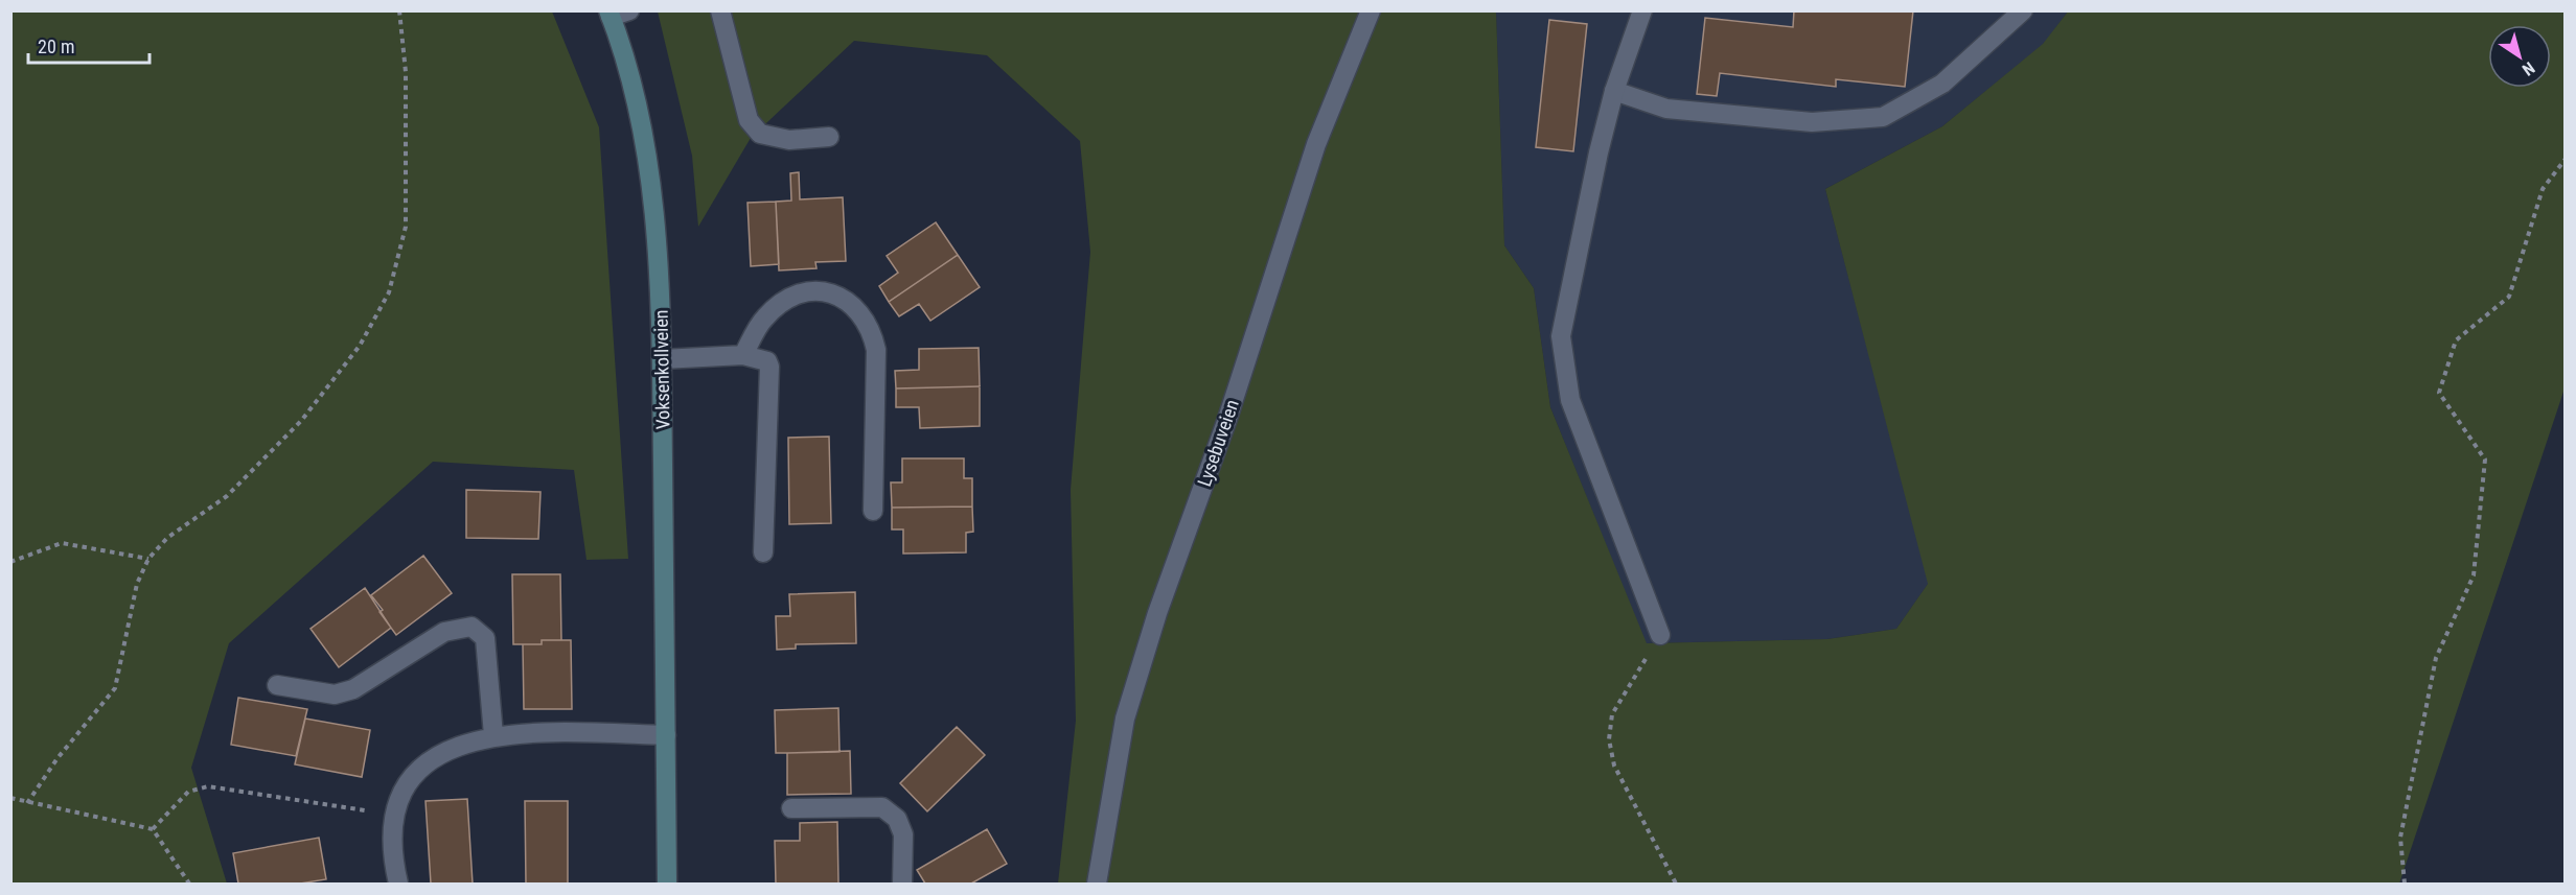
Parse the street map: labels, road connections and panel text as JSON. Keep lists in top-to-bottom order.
{
  "streets": {
    "street": ["Voksenkollveien", "Lysebuveien"]
  },
  "scale_bar": "20 m",
  "north": "bottom right"
}
